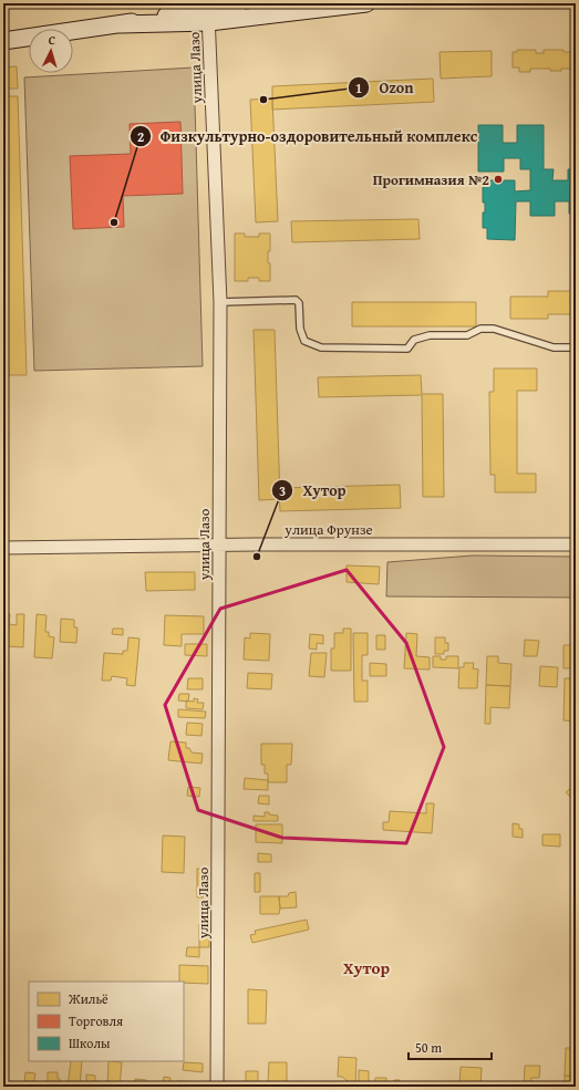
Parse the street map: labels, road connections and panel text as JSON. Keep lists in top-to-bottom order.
{
  "streets": {
    "street": ["улица Лазо", "улица Фрунзе"]
  },
  "crossings": [
    ["улица Лазо", "улица Фрунзе"]
  ],
  "districts": ["Хутор"],
  "places": [
    "Ozon",
    "Прогимназия №2",
    "Физкультурно-оздоровительный комплекс",
    "Хутор"
  ],
  "legend": ["Жильё", "Торговля", "Школы"],
  "scale_bar": "50 m",
  "north": "top"
}
